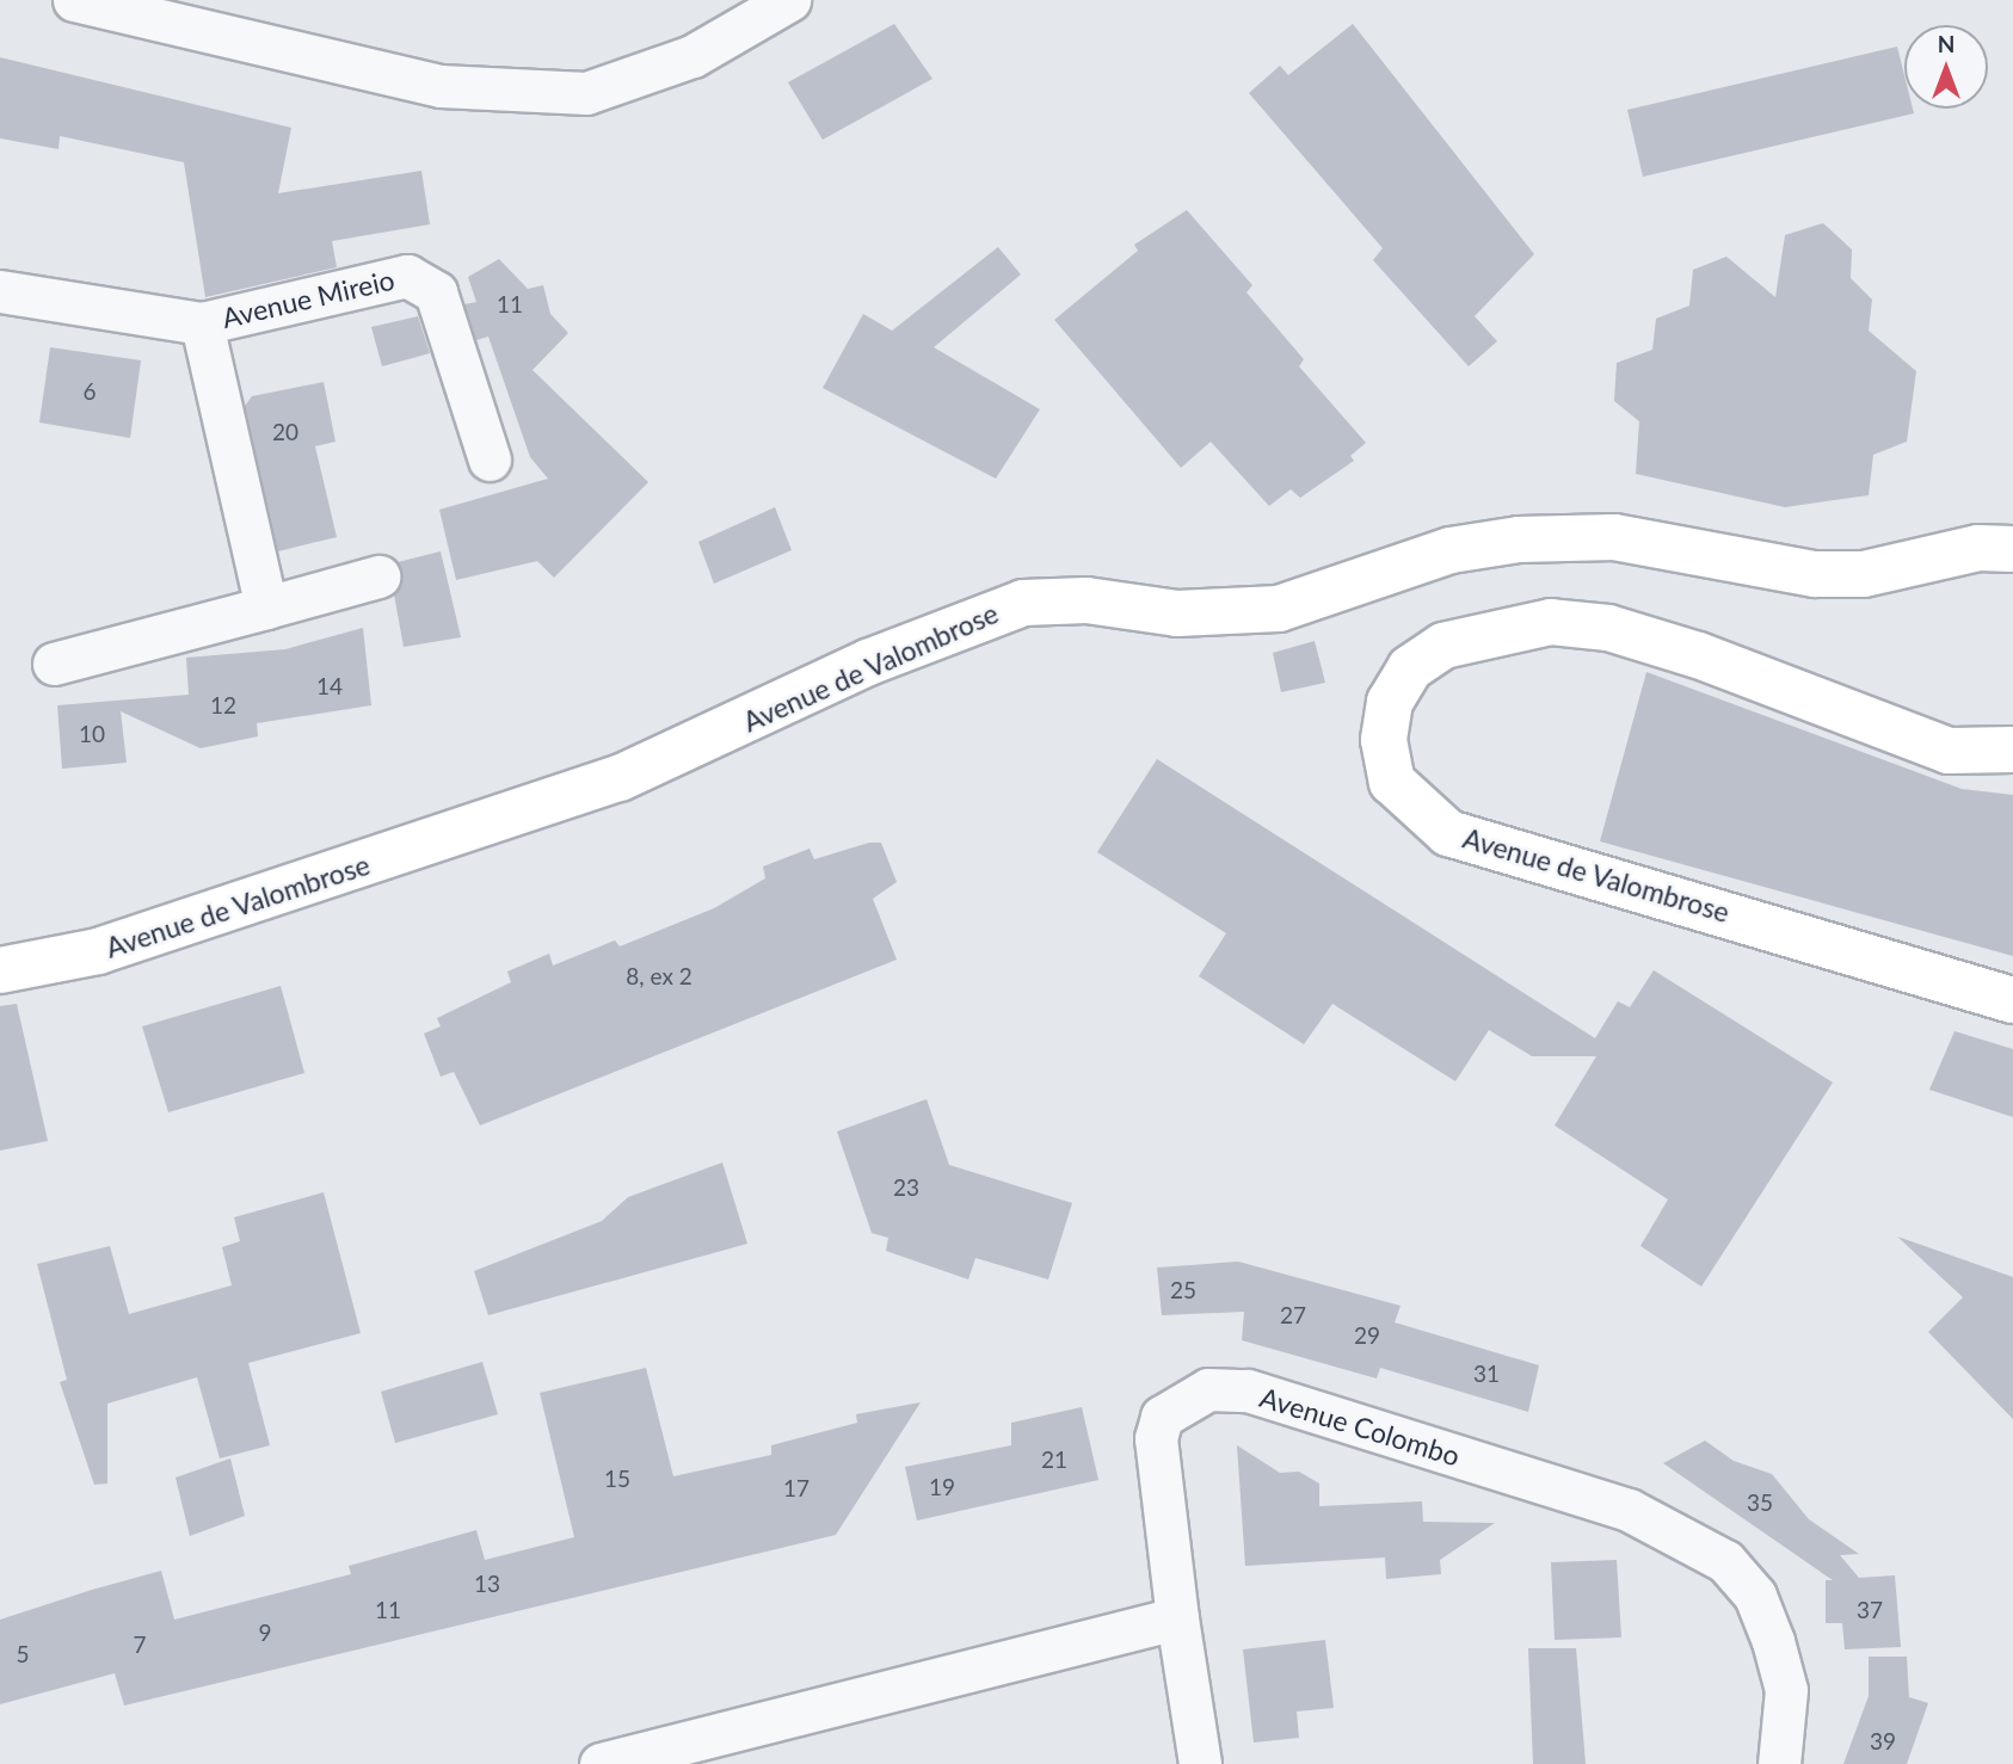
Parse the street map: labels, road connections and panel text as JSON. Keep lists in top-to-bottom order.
{
  "streets": {
    "main road": ["Avenue de Valombrose"],
    "street": ["Avenue Mireio", "Avenue Colombo"]
  },
  "house_numbers": [
    "11",
    "6",
    "20",
    "14",
    "12",
    "10",
    "8, ex 2",
    "23",
    "25",
    "27",
    "29",
    "31",
    "21",
    "15",
    "19",
    "17",
    "35",
    "13",
    "11",
    "37",
    "9",
    "7",
    "5",
    "39"
  ],
  "north": "top"
}
